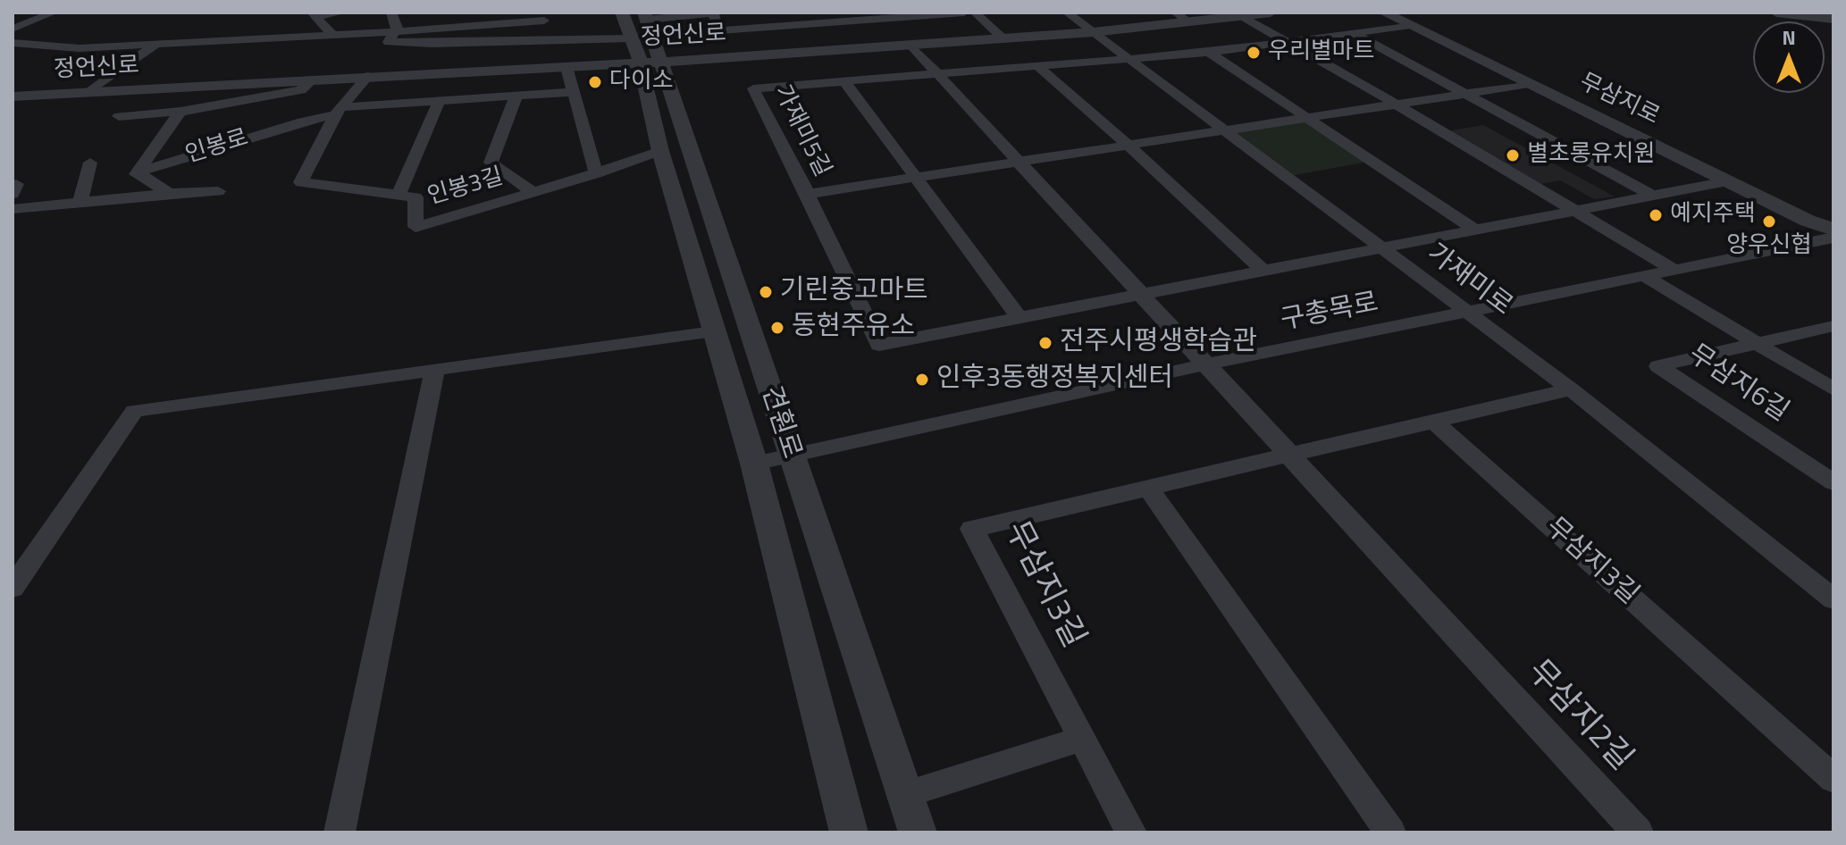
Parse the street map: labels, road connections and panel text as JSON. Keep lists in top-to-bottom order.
{
  "streets": {
    "street": [
      "정언신로",
      "무삼지로",
      "가재미5길",
      "인봉로",
      "인봉3길",
      "가재미로",
      "구총목로",
      "무삼지6길",
      "견훤로",
      "무삼지3길",
      "무삼지2길"
    ]
  },
  "crossings": [
    ["정언신로", "가재미로"],
    ["정언신로", "견훤로"],
    ["무삼지로", "가재미5길"],
    ["가재미5길", "가재미로"],
    ["인봉로", "인봉3길"],
    ["인봉3길", "견훤로"],
    ["가재미로", "구총목로"],
    ["가재미로", "무삼지3길"],
    ["구총목로", "견훤로"],
    ["무삼지3길", "무삼지2길"]
  ],
  "places": [
    "우리별마트",
    "다이소",
    "별초롱유치원",
    "예지주택",
    "양우신협",
    "기린중고마트",
    "동현주유소",
    "전주시평생학습관",
    "인후3동행정복지센터"
  ],
  "north": "top"
}
